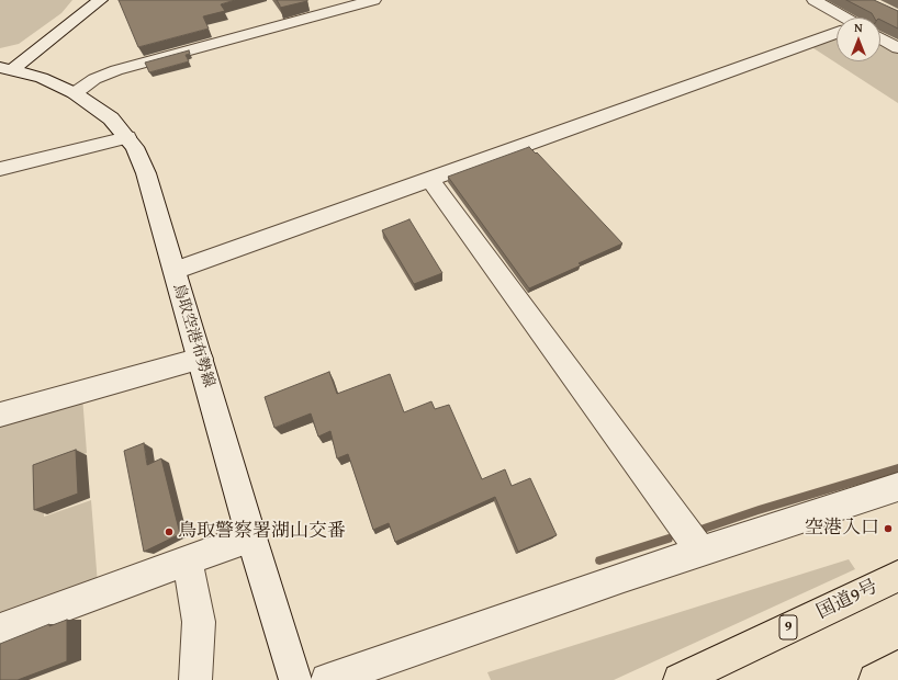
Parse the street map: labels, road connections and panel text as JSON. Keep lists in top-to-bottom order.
{
  "streets": {
    "highway": ["国道9号", "9"],
    "street": ["鳥取空港布勢線"]
  },
  "places": ["空港入口", "鳥取警察署湖山交番"],
  "north": "top"
}
